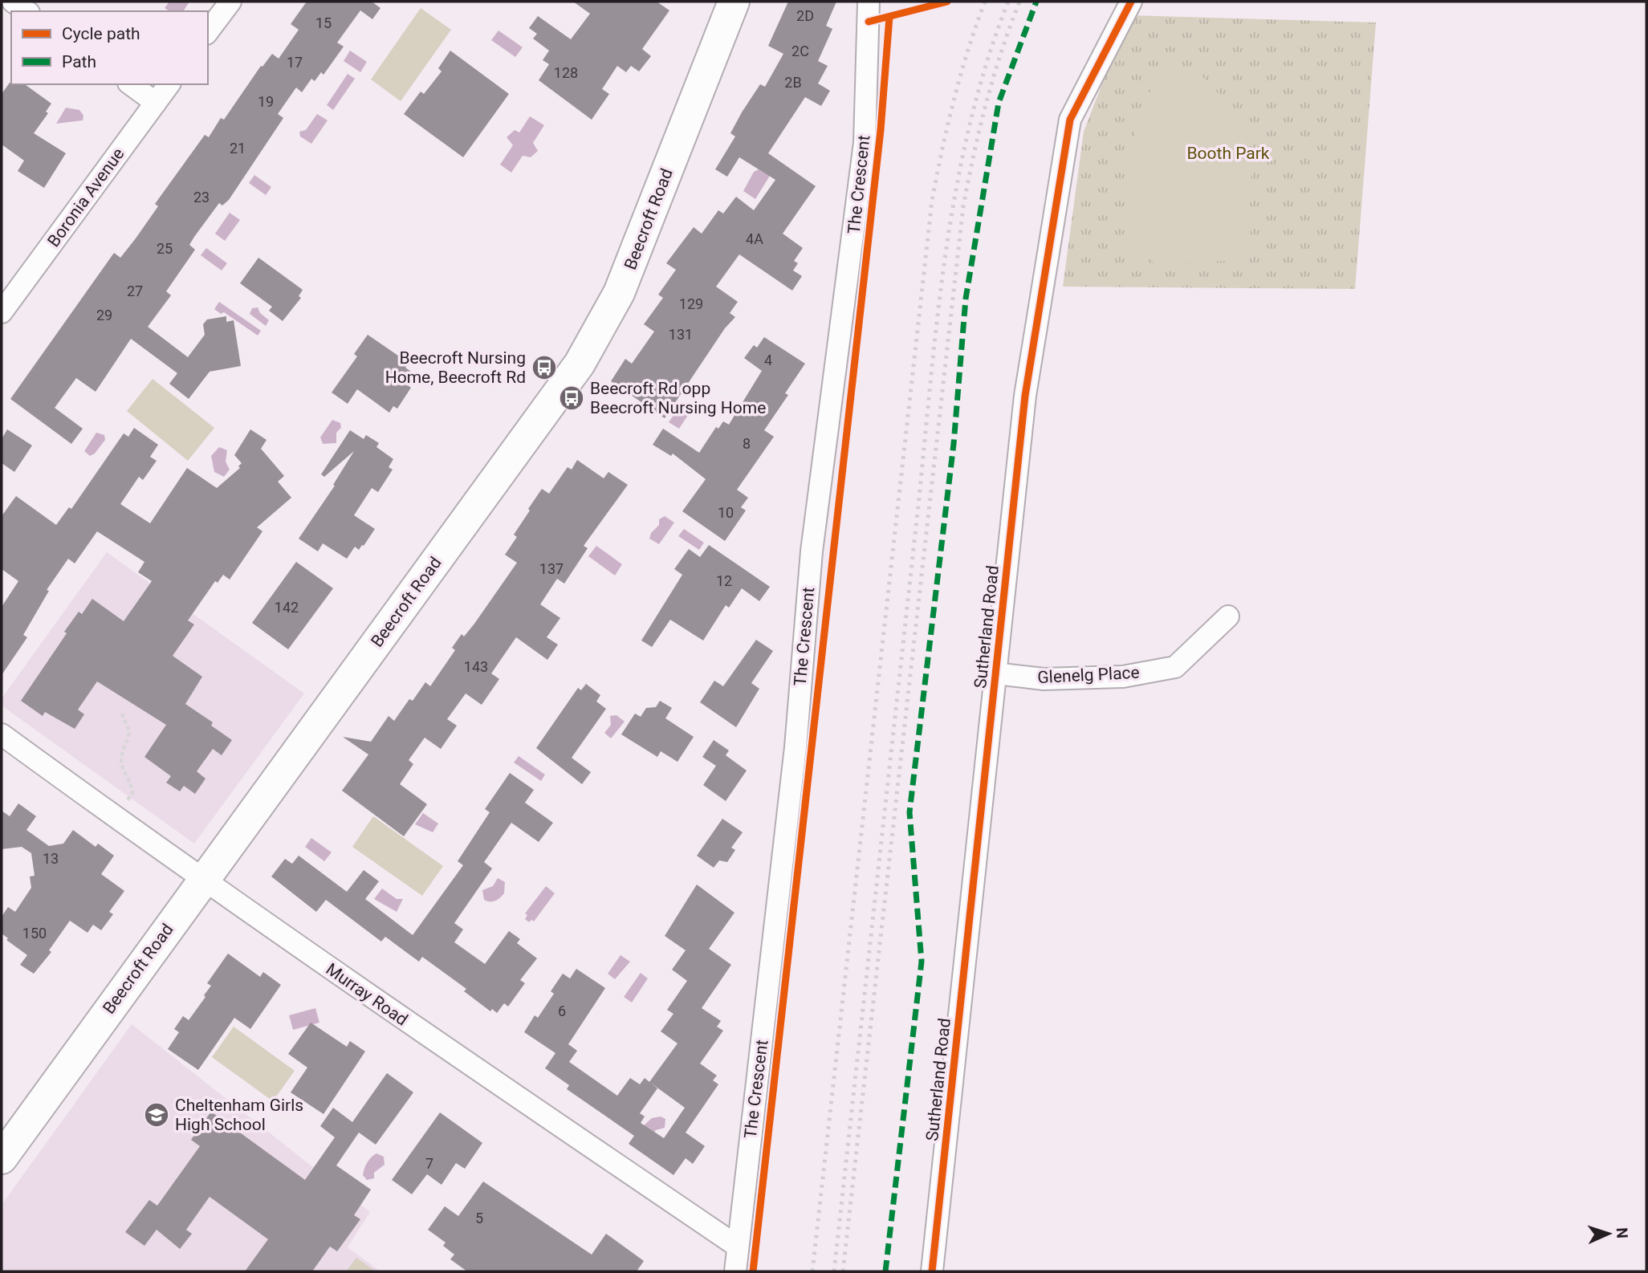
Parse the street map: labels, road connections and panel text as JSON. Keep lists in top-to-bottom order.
{
  "streets": {
    "main road": ["Beecroft Road"],
    "street": [
      "The Crescent",
      "Boronia Avenue",
      "Sutherland Road",
      "Glenelg Place",
      "Murray Road"
    ]
  },
  "crossings": [
    ["The Crescent", "Murray Road"],
    ["Beecroft Road", "Murray Road"],
    ["Sutherland Road", "Glenelg Place"]
  ],
  "parks": ["Booth Park"],
  "places": {
    "bus stop": ["Beecroft Nursing Home, Beecroft Rd", "Beecroft Rd opp Beecroft Nursing Home"],
    "school or university": ["Cheltenham Girls High School"]
  },
  "house_numbers": [
    "2D",
    "15",
    "2C",
    "17",
    "128",
    "2B",
    "19",
    "21",
    "23",
    "4A",
    "25",
    "27",
    "129",
    "29",
    "131",
    "4",
    "8",
    "10",
    "137",
    "12",
    "142",
    "143",
    "13",
    "150",
    "6",
    "7",
    "5"
  ],
  "legend": ["Cycle path", "Path"],
  "north": "right"
}
